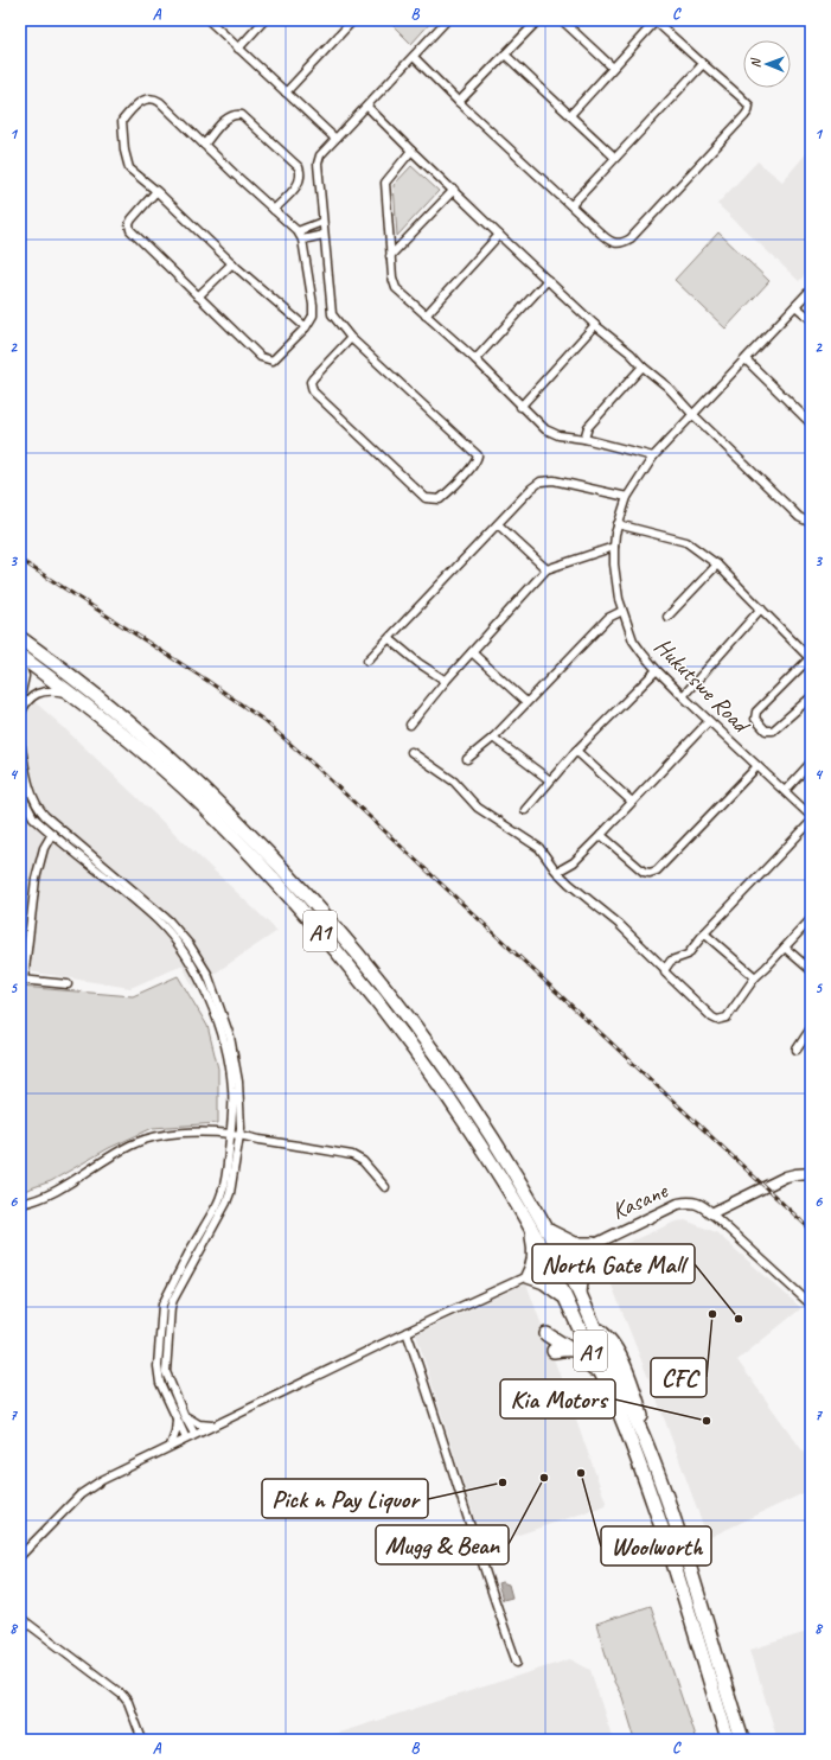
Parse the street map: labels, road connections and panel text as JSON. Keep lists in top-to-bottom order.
{
  "streets": {
    "highway": ["A1"],
    "street": ["Hukutswe Road", "Kasane"]
  },
  "crossings": [
    ["A1", "Kasane"]
  ],
  "places": [
    "CFC",
    "North Gate Mall",
    "Kia Motors",
    "Woolworth",
    "Mugg & Bean",
    "Pick n Pay Liquor"
  ],
  "north": "left",
  "grid": {
    "columns": ["A", "B", "C"],
    "rows": [
      "1",
      "2",
      "3",
      "4",
      "5",
      "6",
      "7",
      "8"
    ]
  }
}
